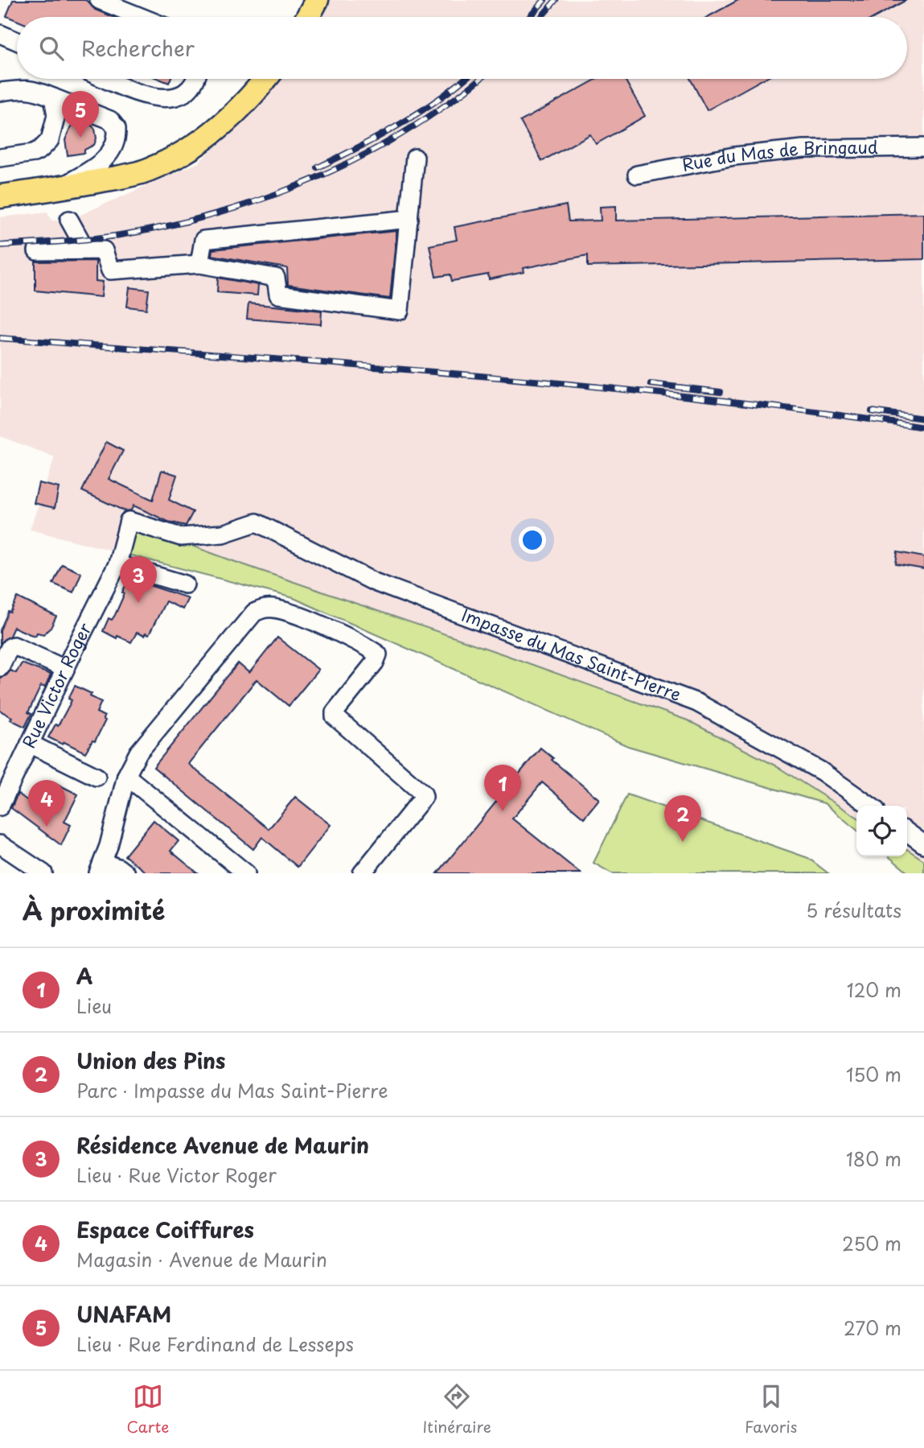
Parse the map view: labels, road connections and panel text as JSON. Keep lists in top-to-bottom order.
{
  "streets": {
    "street": ["Rue du Mas de Bringaud", "Impasse du Mas Saint-Pierre", "Rue Victor Roger"]
  },
  "crossings": [
    ["Impasse du Mas Saint-Pierre", "Rue Victor Roger"]
  ],
  "page": {
    "search": "Rechercher",
    "pins": [
      "5",
      "3",
      "1",
      "4",
      "2"
    ],
    "heading": ["À proximité", "5 résultats"],
    "list": [
      {
        "mark": "1",
        "name": "A",
        "note": "Lieu",
        "value": "120 m"
      },
      {
        "mark": "2",
        "name": "Union des Pins",
        "note": "Parc · Impasse du Mas Saint-Pierre",
        "value": "150 m"
      },
      {
        "mark": "3",
        "name": "Résidence Avenue de Maurin",
        "note": "Lieu · Rue Victor Roger",
        "value": "180 m"
      },
      {
        "mark": "4",
        "name": "Espace Coiffures",
        "note": "Magasin · Avenue de Maurin",
        "value": "250 m"
      },
      {
        "mark": "5",
        "name": "UNAFAM",
        "note": "Lieu · Rue Ferdinand de Lesseps",
        "value": "270 m"
      }
    ],
    "nav": ["Carte", "Itinéraire", "Favoris"]
  }
}
